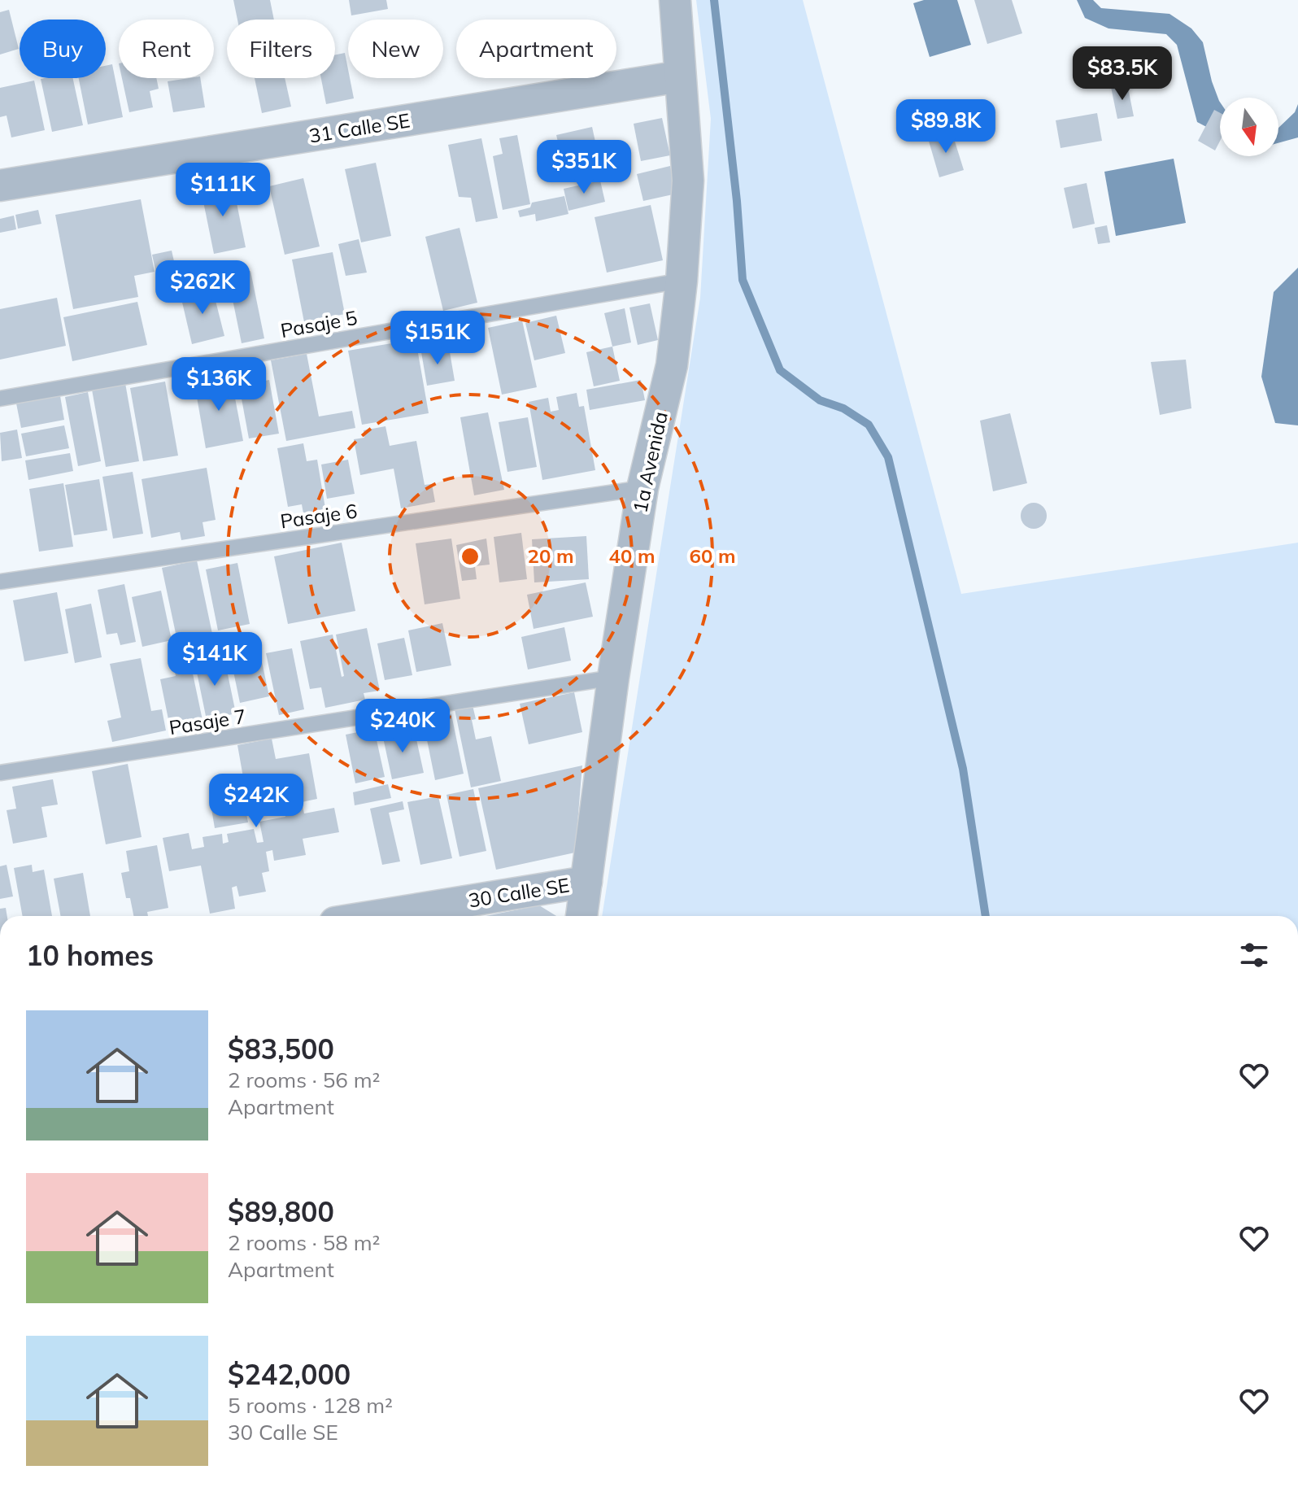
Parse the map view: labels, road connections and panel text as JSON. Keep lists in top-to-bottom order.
{
  "streets": {
    "street": ["31 Calle SE", "1a Avenida", "30 Calle SE"],
    "lane": ["Pasaje 5", "Pasaje 6", "Pasaje 7"]
  },
  "crossings": [
    ["31 Calle SE", "1a Avenida"],
    ["Pasaje 5", "1a Avenida"],
    ["1a Avenida", "Pasaje 6"],
    ["1a Avenida", "Pasaje 7"],
    ["1a Avenida", "30 Calle SE"]
  ],
  "north": "bottom",
  "page": {
    "chip": [
      "Buy",
      "Rent",
      "Filters",
      "New",
      "Apartment"
    ],
    "price": [
      "$83.5K",
      "$89.8K",
      "$351K",
      "$111K",
      "$262K",
      "$151K",
      "$136K",
      "$141K",
      "$240K",
      "$242K"
    ],
    "heading": "10 homes",
    "list": [
      {
        "name": "$83,500",
        "note": "2 rooms · 56 m² · Apartment"
      },
      {
        "name": "$89,800",
        "note": "2 rooms · 58 m² · Apartment"
      },
      {
        "name": "$242,000",
        "note": "5 rooms · 128 m² · 30 Calle SE"
      }
    ]
  },
  "rings": ["20 m", "40 m", "60 m"]
}
